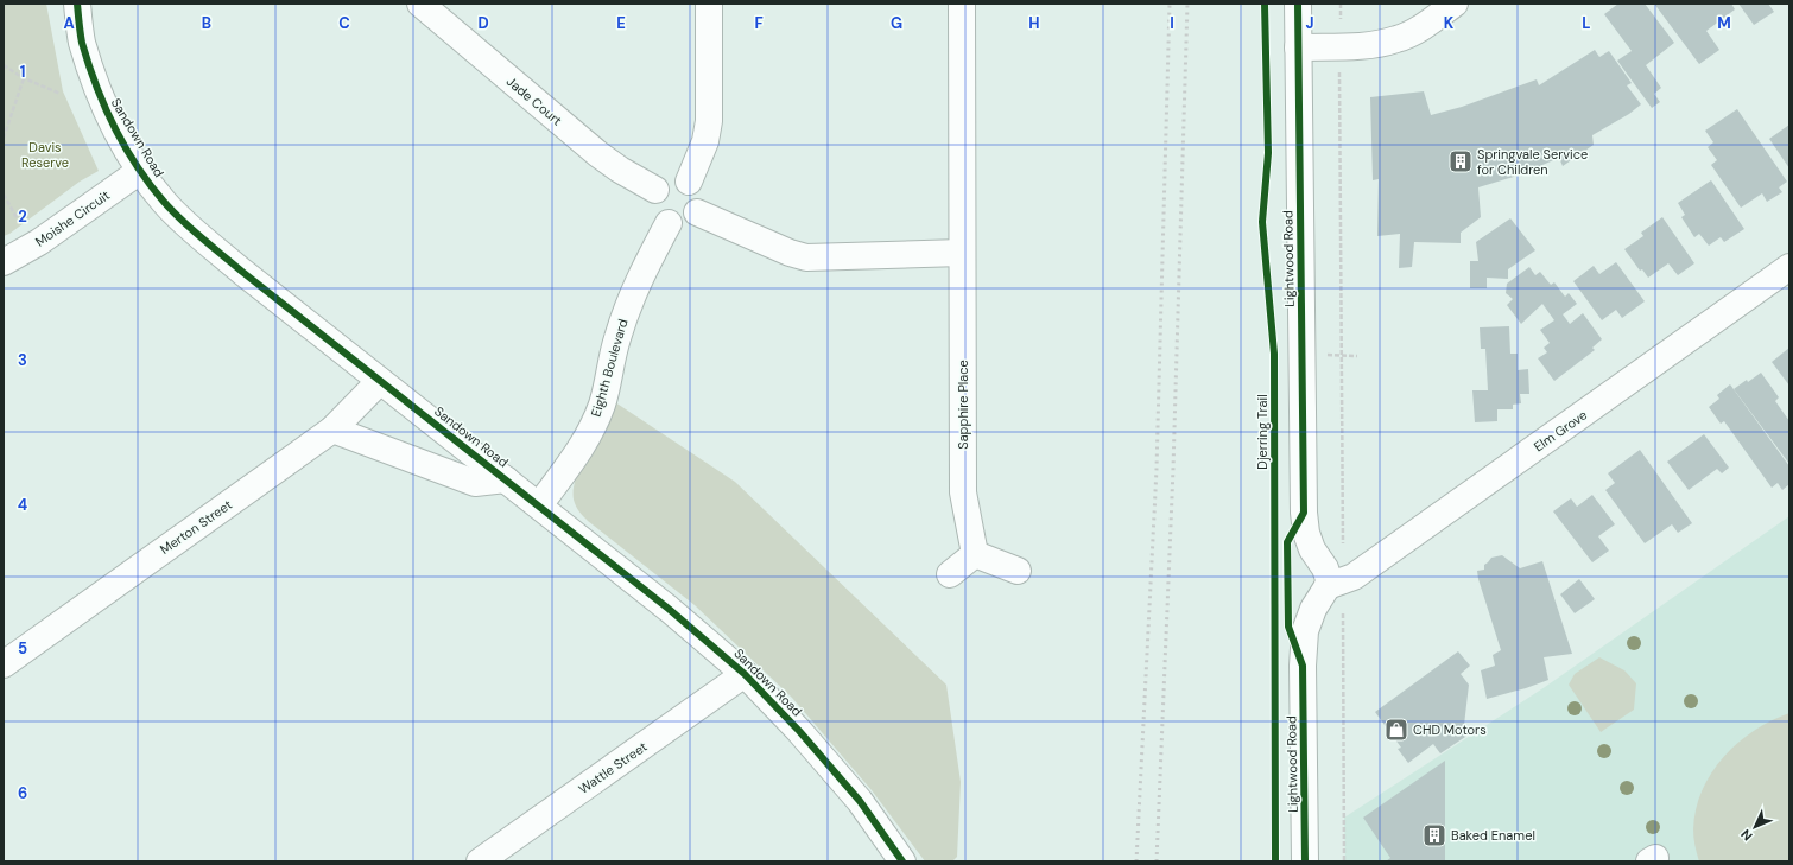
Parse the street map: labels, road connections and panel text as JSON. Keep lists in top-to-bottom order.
{
  "streets": {
    "street": [
      "Jade Court",
      "Sandown Road",
      "Moishe Circuit",
      "Lightwood Road",
      "Eighth Boulevard",
      "Sapphire Place",
      "Elm Grove",
      "Merton Street",
      "Wattle Street"
    ],
    "cycle path": ["Djerring Trail"]
  },
  "crossings": [
    ["Jade Court", "Eighth Boulevard"],
    ["Sandown Road", "Moishe Circuit"],
    ["Sandown Road", "Eighth Boulevard"],
    ["Sandown Road", "Merton Street"],
    ["Sandown Road", "Wattle Street"],
    ["Lightwood Road", "Elm Grove"]
  ],
  "parks": ["Davis Reserve"],
  "places": {
    "building": ["Springvale Service for Children", "Baked Enamel"],
    "shop": ["CHD Motors"]
  },
  "north": "bottom left",
  "grid": {
    "columns": [
      "A",
      "B",
      "C",
      "D",
      "E",
      "F",
      "G",
      "H",
      "I",
      "J",
      "K",
      "L",
      "M"
    ],
    "rows": [
      "1",
      "2",
      "3",
      "4",
      "5",
      "6"
    ]
  }
}
